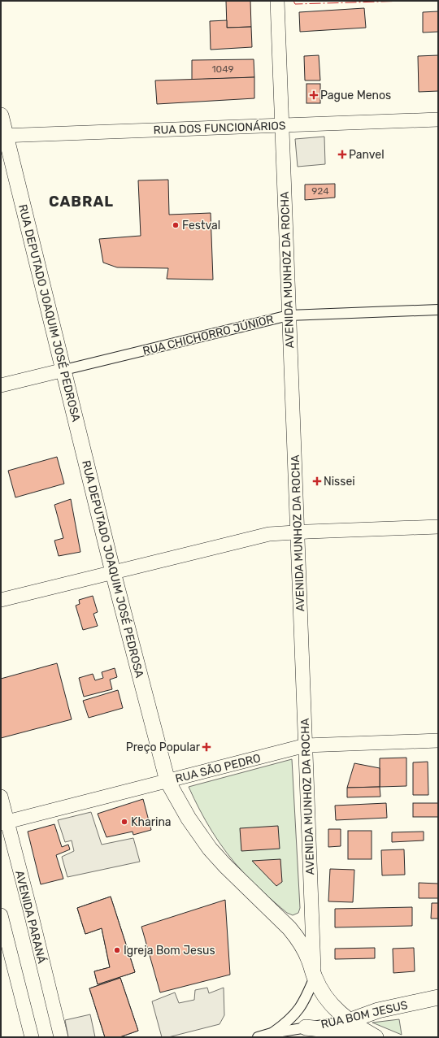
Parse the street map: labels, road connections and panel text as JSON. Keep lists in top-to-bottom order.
{
  "streets": {
    "main road": [
      "RUA DOS FUNCIONÁRIOS",
      "AVENIDA MUNHOZ DA ROCHA",
      "RUA DEPUTADO JOAQUIM JOSÉ PEDROSA",
      "RUA CHICHORRO JÚNIOR",
      "RUA SÃO PEDRO",
      "AVENIDA PARANÁ",
      "RUA BOM JESUS"
    ]
  },
  "crossings": [
    ["RUA DOS FUNCIONÁRIOS", "AVENIDA MUNHOZ DA ROCHA"],
    ["RUA DOS FUNCIONÁRIOS", "RUA DEPUTADO JOAQUIM JOSÉ PEDROSA"],
    ["AVENIDA MUNHOZ DA ROCHA", "RUA DEPUTADO JOAQUIM JOSÉ PEDROSA"],
    ["AVENIDA MUNHOZ DA ROCHA", "RUA CHICHORRO JÚNIOR"],
    ["AVENIDA MUNHOZ DA ROCHA", "RUA SÃO PEDRO"],
    ["AVENIDA MUNHOZ DA ROCHA", "RUA BOM JESUS"],
    ["RUA DEPUTADO JOAQUIM JOSÉ PEDROSA", "RUA CHICHORRO JÚNIOR"],
    ["RUA DEPUTADO JOAQUIM JOSÉ PEDROSA", "RUA SÃO PEDRO"],
    ["RUA DEPUTADO JOAQUIM JOSÉ PEDROSA", "RUA BOM JESUS"],
    ["RUA SÃO PEDRO", "AVENIDA PARANÁ"]
  ],
  "districts": ["CABRAL"],
  "places": {
    "health": [
      "Pague Menos",
      "Panvel",
      "Nissei",
      "Preço Popular"
    ],
    "other": ["Festval", "Kharina", "Igreja Bom Jesus"]
  },
  "house_numbers": ["1049", "924"]
}
